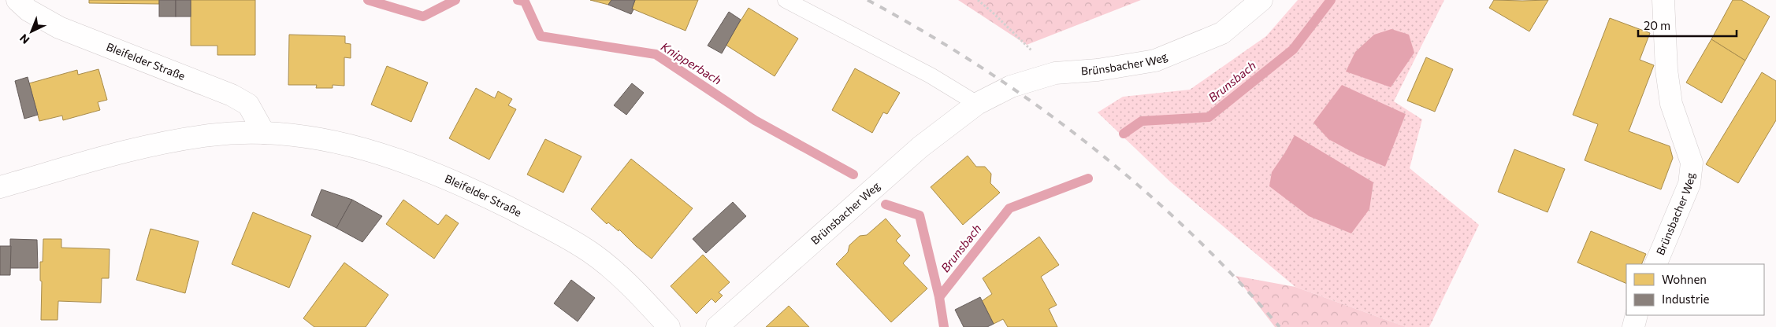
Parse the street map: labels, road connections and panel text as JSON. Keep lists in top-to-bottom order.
{
  "streets": {
    "street": ["Bleifelder Straße", "Brünsbacher Weg"]
  },
  "water": ["Knipperbach", "Brunsbach"],
  "legend": ["Wohnen", "Industrie"],
  "scale_bar": "20 m",
  "north": "bottom left"
}
